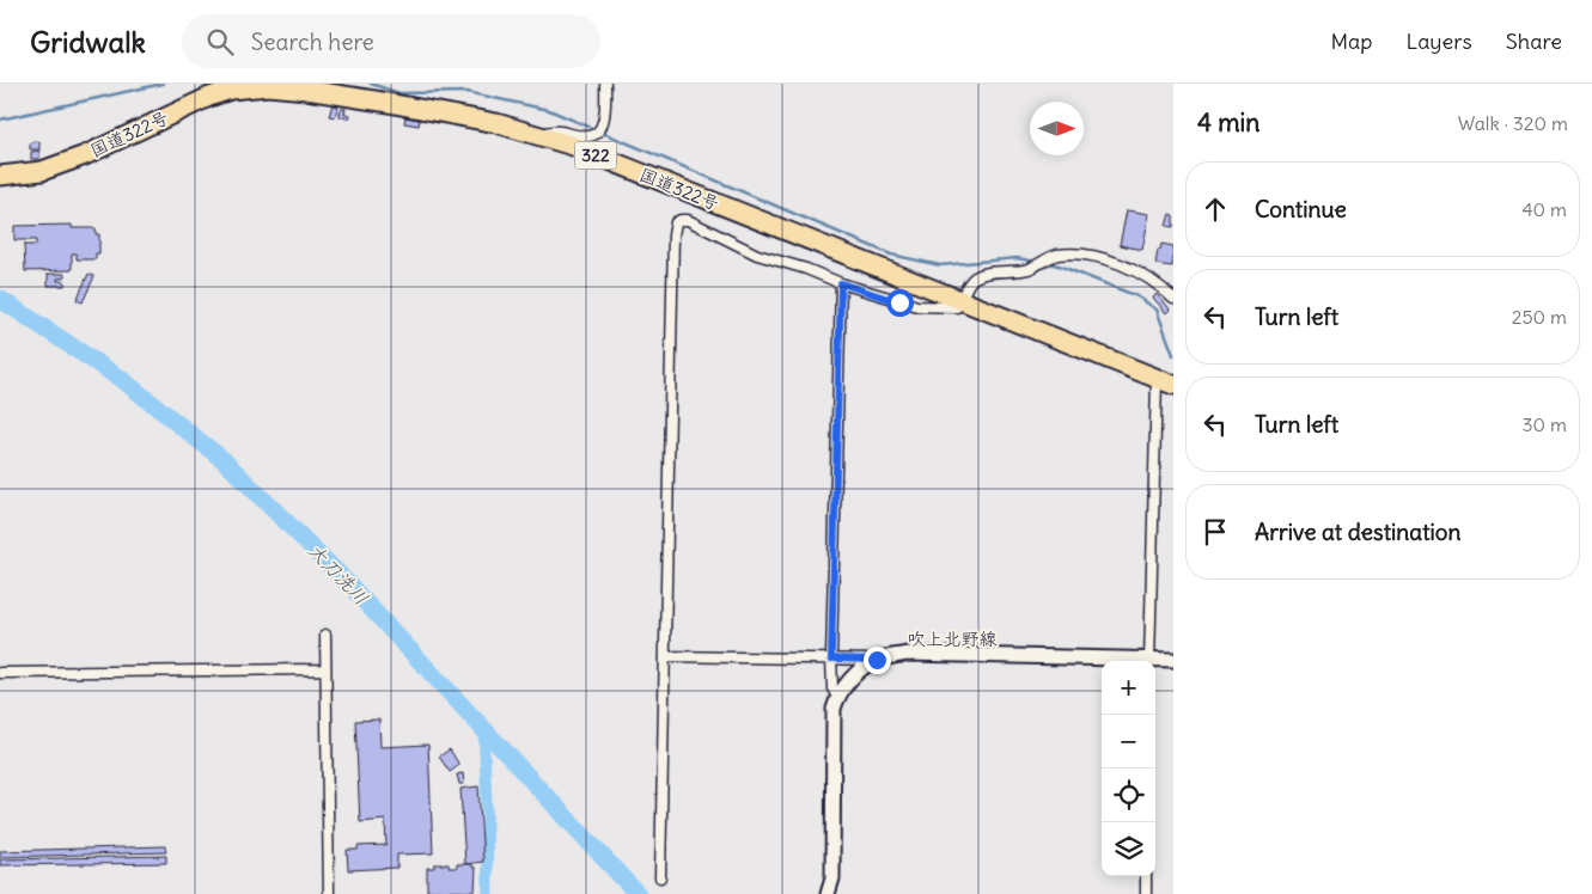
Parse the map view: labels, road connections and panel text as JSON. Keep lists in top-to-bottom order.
{
  "streets": {
    "highway": ["国道322号", "322"],
    "main road": ["吹上北野線"]
  },
  "water": ["大刀洗川"],
  "north": "right",
  "page": {
    "header": "Gridwalk",
    "search": "Search here",
    "nav": ["Map", "Layers", "Share"],
    "heading": ["4 min", "Walk · 320 m"],
    "list": [
      ["Continue", "40 m"],
      ["Turn left", "250 m"],
      ["Turn left", "30 m"],
      "Arrive at destination"
    ],
    "map_buttons": ["+", "−"]
  }
}
